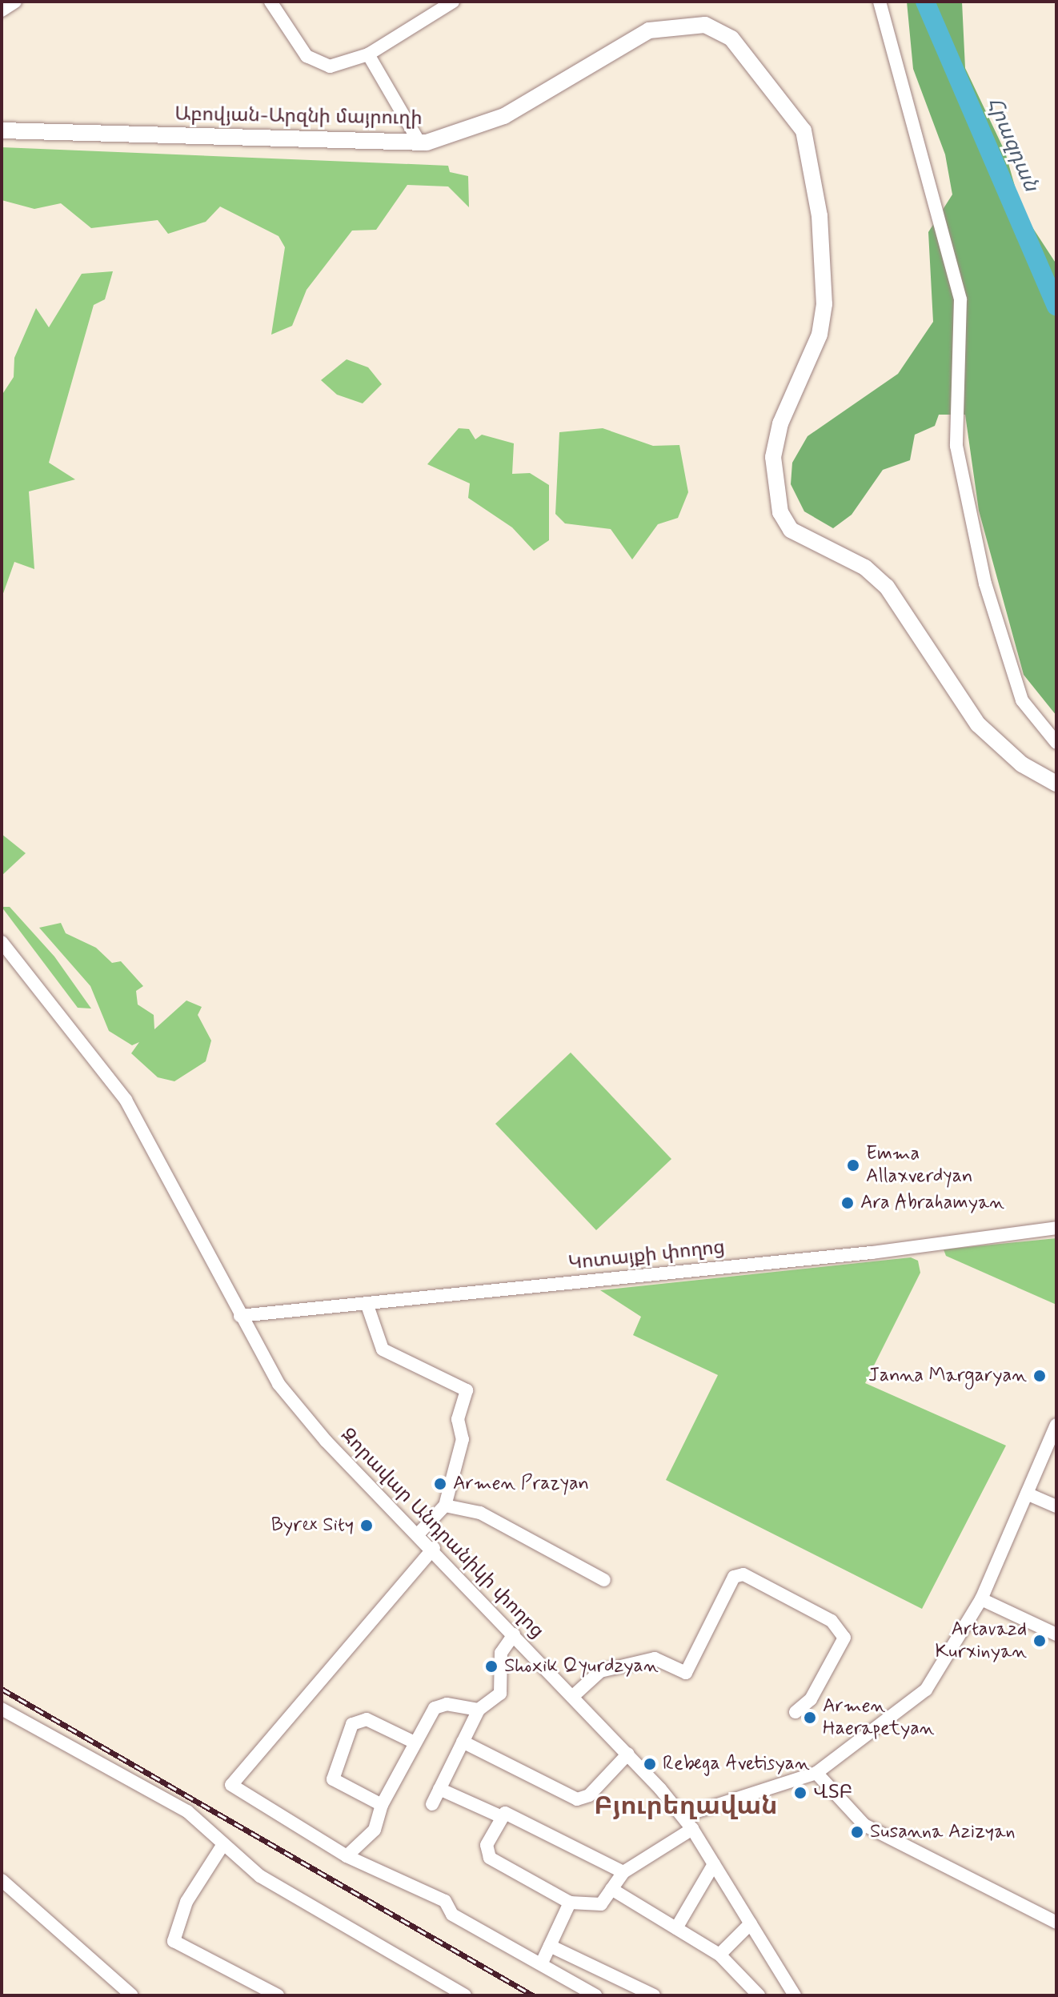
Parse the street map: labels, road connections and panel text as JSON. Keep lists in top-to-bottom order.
{
  "streets": {
    "main road": ["Աբովյան-Արզնի մայրուղի"],
    "street": ["Կոտայքի փողոց", "Զորավար Անդրանիկի փողոց"]
  },
  "crossings": [
    ["Կոտայքի փողոց", "Զորավար Անդրանիկի փողոց"]
  ],
  "districts": ["Բյուրեղավան"],
  "water": ["Հրազդան"],
  "places": [
    "Emma Allaxverdyan",
    "Ara Abrahamyan",
    "Janna Margaryan",
    "Armen Prazyan",
    "Byrex Sity",
    "Artavazd Kurxinyan",
    "Shoxik Qyurdzyan",
    "Armen Haerapetyan",
    "Rebega Avetisyan",
    "ՎՏԲ",
    "Susanna Azizyan"
  ]
}
